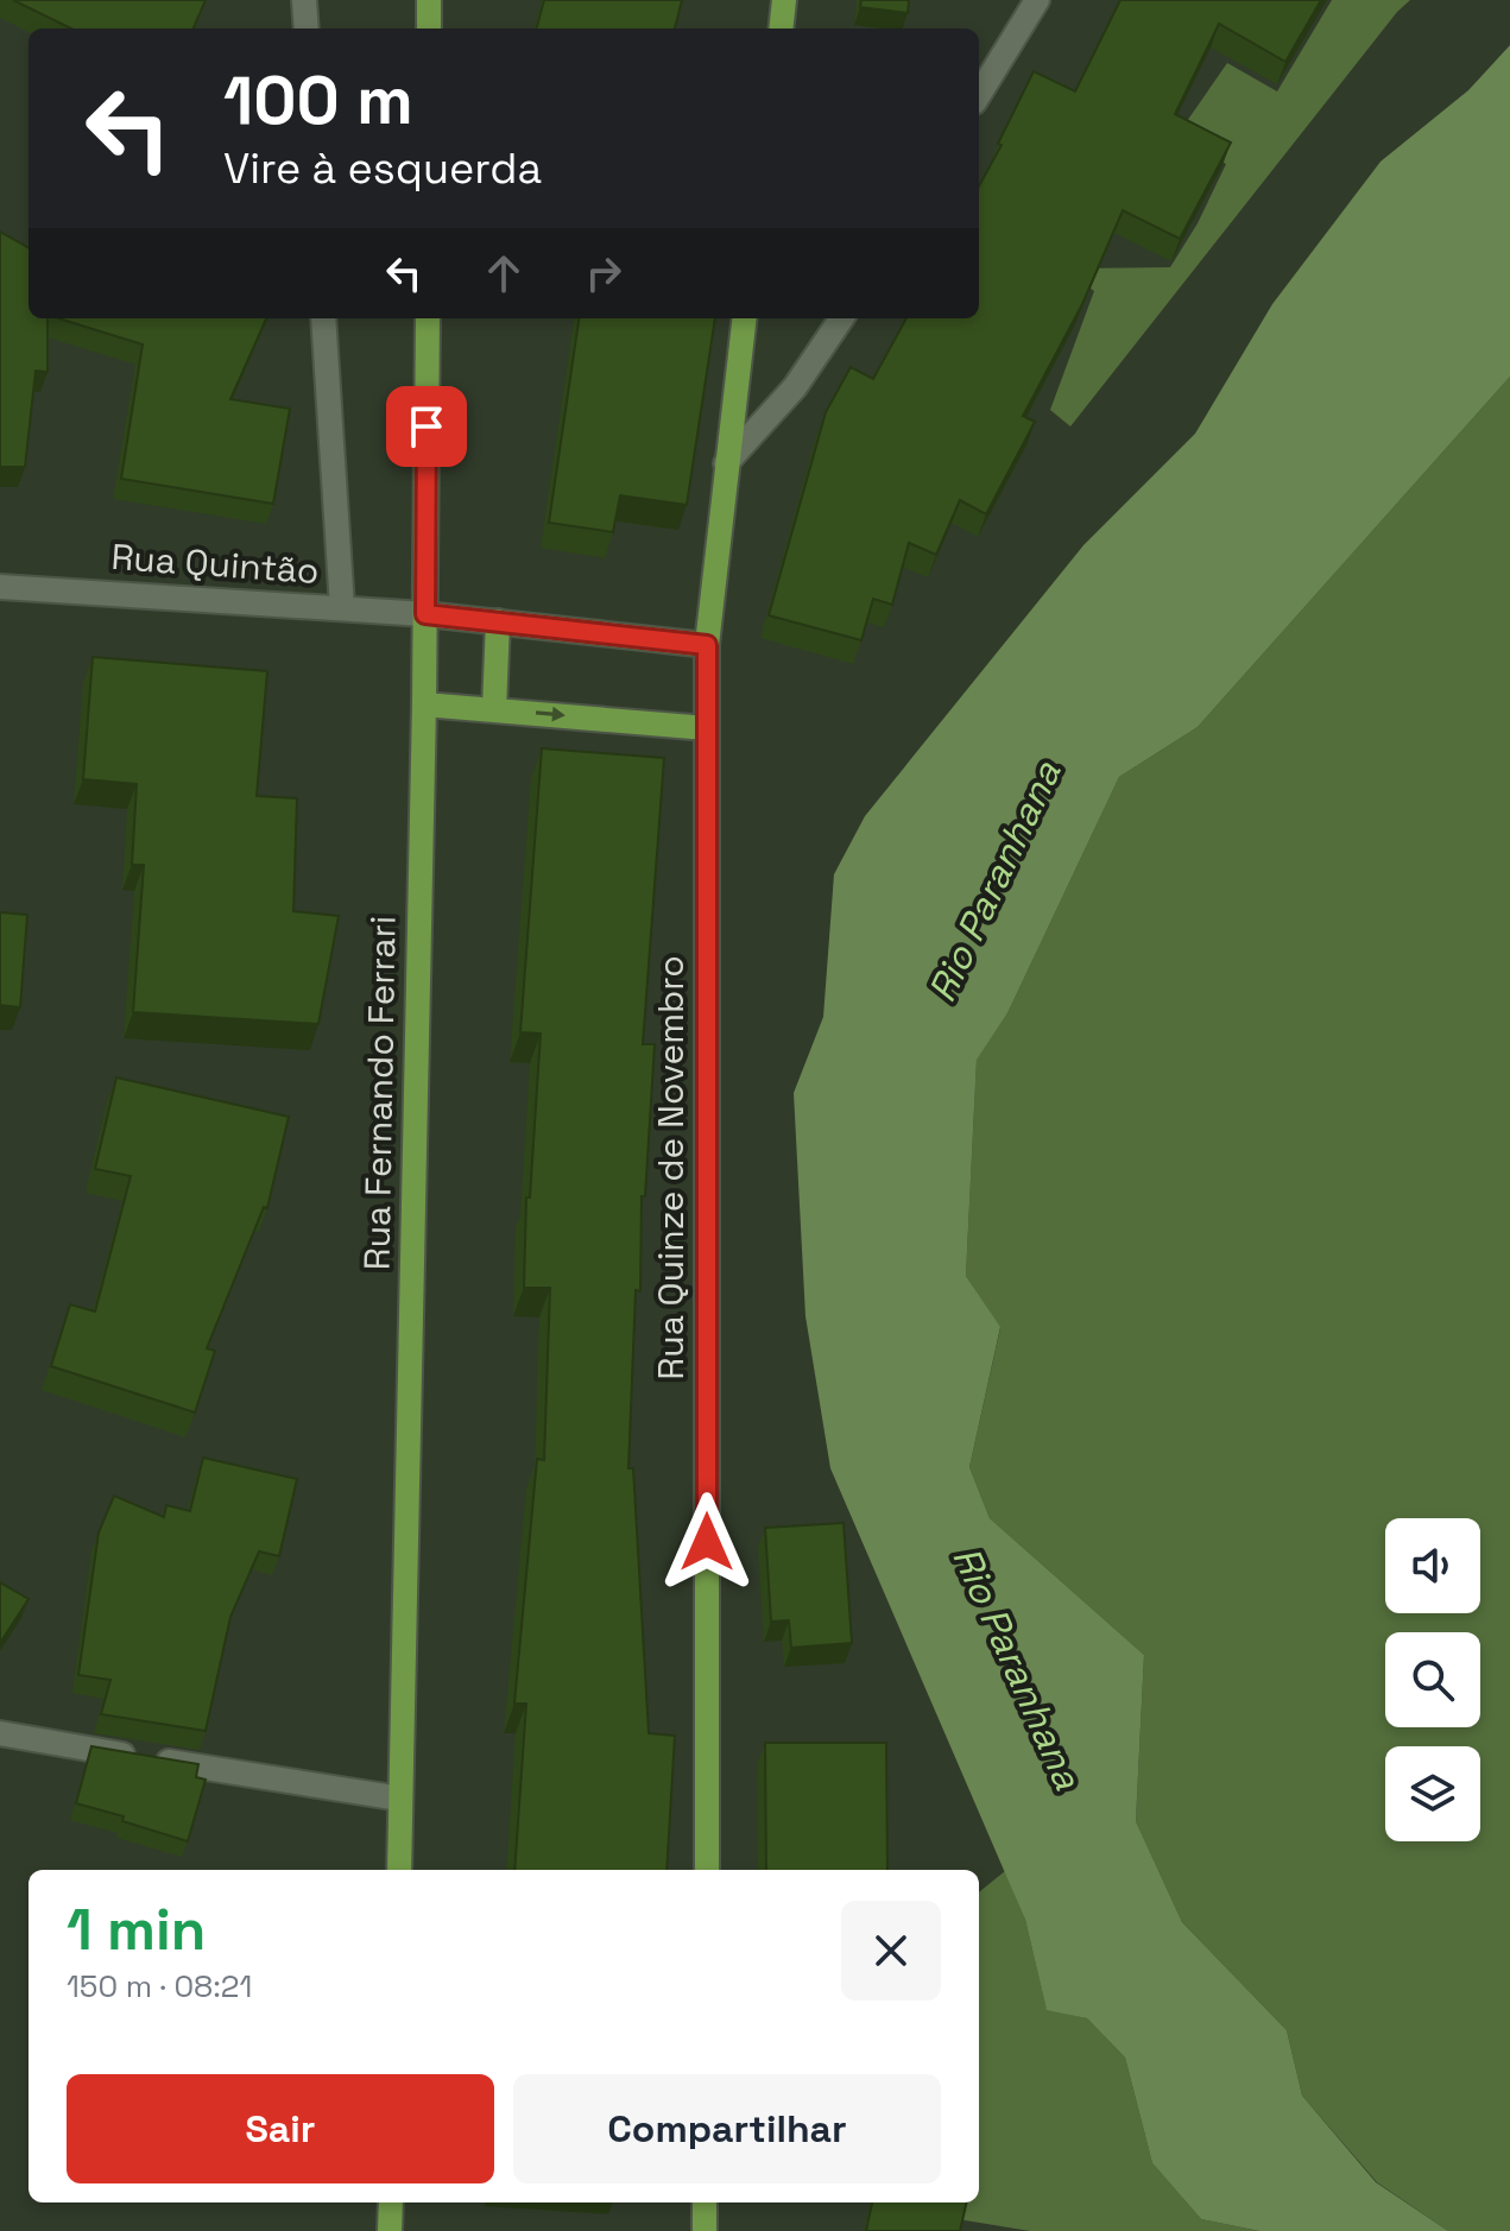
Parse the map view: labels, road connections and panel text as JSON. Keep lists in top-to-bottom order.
{
  "streets": {
    "main road": ["Rua Fernando Ferrari", "Rua Quinze de Novembro"],
    "street": ["Rua Quintão"]
  },
  "crossings": [
    ["Rua Quintão", "Rua Fernando Ferrari"]
  ],
  "water": ["Rio Paranhana"],
  "page": {
    "turn": ["100 m", "Vire à esquerda"],
    "heading": ["1 min", "150 m · 08:21"],
    "buttons": ["Sair", "Compartilhar"]
  }
}
